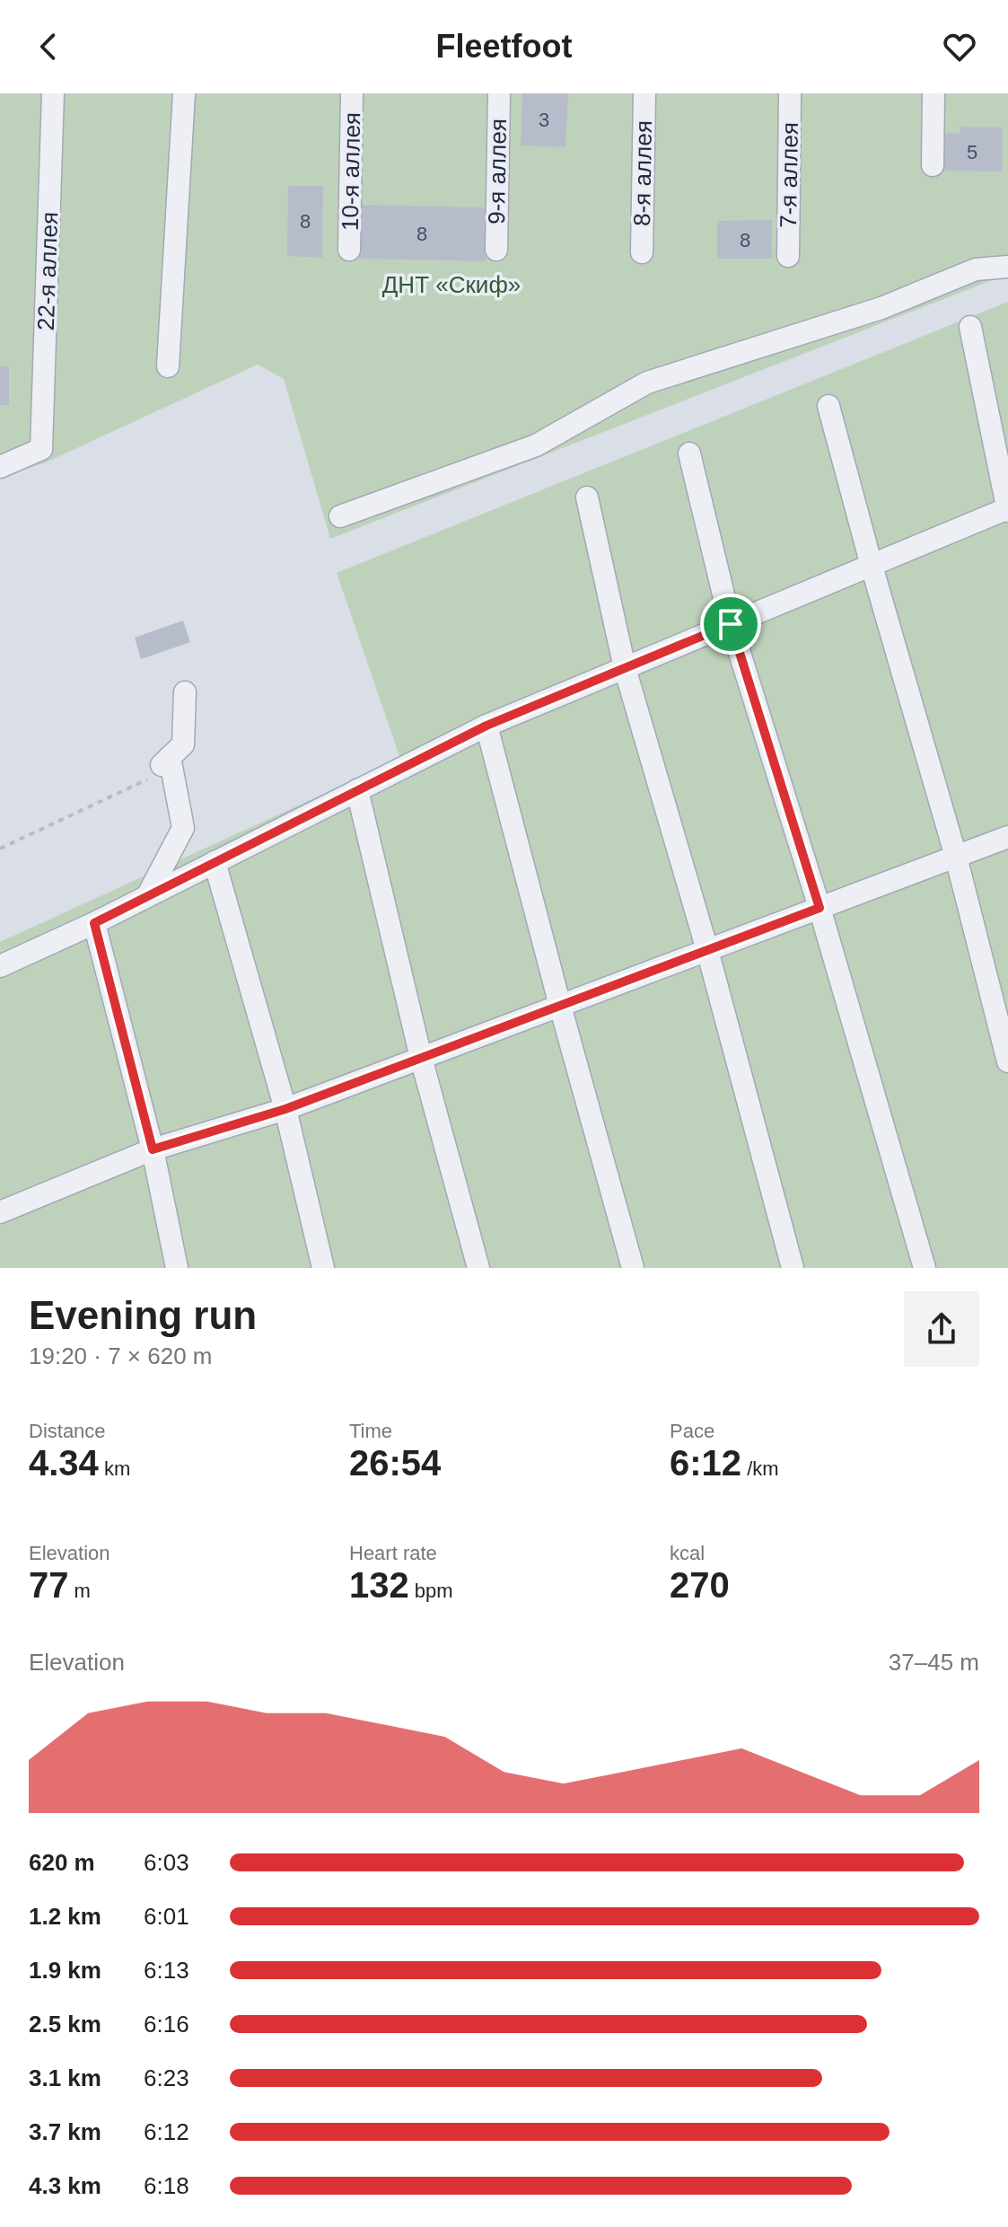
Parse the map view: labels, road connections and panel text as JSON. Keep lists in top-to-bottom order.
{
  "streets": {
    "lane": [
      "10-я аллея",
      "9-я аллея",
      "8-я аллея",
      "7-я аллея",
      "22-я аллея"
    ]
  },
  "parks": ["ДНТ «Скиф»"],
  "house_numbers": [
    "3",
    "5",
    "8",
    "8",
    "8"
  ],
  "page": {
    "header": "Fleetfoot",
    "heading": ["Evening run", "19:20 · 7 × 620 m"],
    "stats": [
      ["Distance", "4.34 km"],
      ["Time", "26:54"],
      ["Pace", "6:12 /km"],
      ["Elevation", "77 m"],
      ["Heart rate", "132 bpm"],
      ["kcal", "270"]
    ],
    "chart": ["Elevation", "37–45 m"],
    "list": [
      {
        "name": "620 m",
        "note": "6:03"
      },
      {
        "name": "1.2 km",
        "note": "6:01"
      },
      {
        "name": "1.9 km",
        "note": "6:13"
      },
      {
        "name": "2.5 km",
        "note": "6:16"
      },
      {
        "name": "3.1 km",
        "note": "6:23"
      },
      {
        "name": "3.7 km",
        "note": "6:12"
      },
      {
        "name": "4.3 km",
        "note": "6:18"
      }
    ]
  }
}
